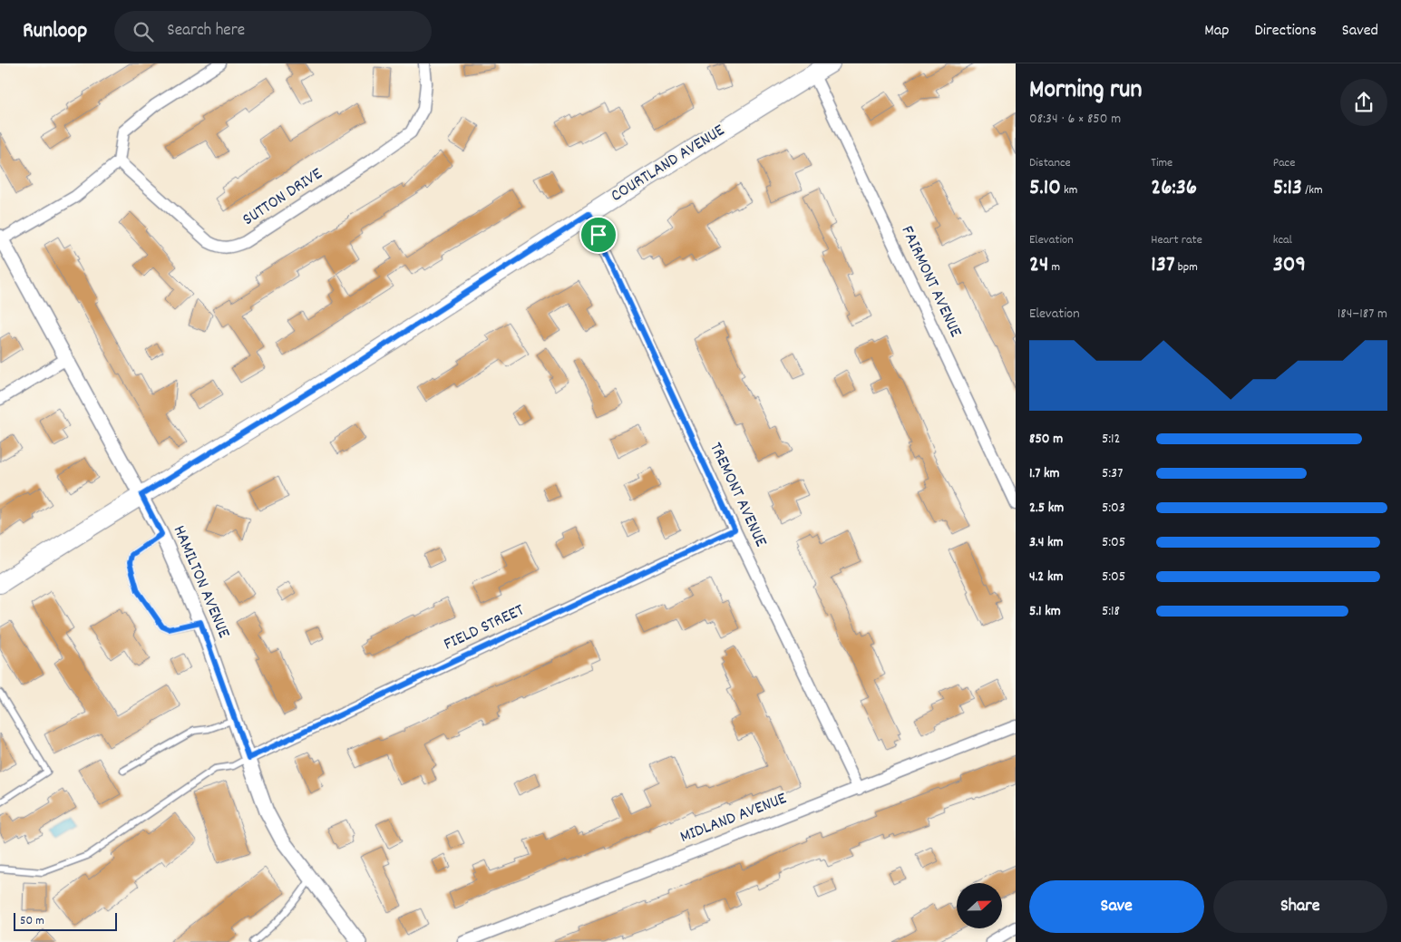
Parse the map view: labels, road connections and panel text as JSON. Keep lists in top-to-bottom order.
{
  "streets": {
    "main road": ["COURTLAND AVENUE"],
    "street": [
      "SUTTON DRIVE",
      "FAIRMONT AVENUE",
      "TREMONT AVENUE",
      "HAMILTON AVENUE",
      "FIELD STREET",
      "MIDLAND AVENUE"
    ]
  },
  "crossings": [
    ["COURTLAND AVENUE", "FAIRMONT AVENUE"],
    ["COURTLAND AVENUE", "TREMONT AVENUE"],
    ["COURTLAND AVENUE", "HAMILTON AVENUE"],
    ["TREMONT AVENUE", "FIELD STREET"],
    ["TREMONT AVENUE", "MIDLAND AVENUE"],
    ["HAMILTON AVENUE", "FIELD STREET"]
  ],
  "scale_bar": "50 m",
  "north": "right",
  "page": {
    "header": "Runloop",
    "search": "Search here",
    "nav": ["Map", "Directions", "Saved"],
    "heading": ["Morning run", "08:34 · 6 × 850 m"],
    "stats": [
      ["Distance", "5.10 km"],
      ["Time", "26:36"],
      ["Pace", "5:13 /km"],
      ["Elevation", "24 m"],
      ["Heart rate", "137 bpm"],
      ["kcal", "309"]
    ],
    "chart": ["Elevation", "184–187 m"],
    "list": [
      {
        "name": "850 m",
        "note": "5:12"
      },
      {
        "name": "1.7 km",
        "note": "5:37"
      },
      {
        "name": "2.5 km",
        "note": "5:03"
      },
      {
        "name": "3.4 km",
        "note": "5:05"
      },
      {
        "name": "4.2 km",
        "note": "5:05"
      },
      {
        "name": "5.1 km",
        "note": "5:18"
      }
    ],
    "buttons": ["Save", "Share"],
    "scale": "50 m"
  }
}
